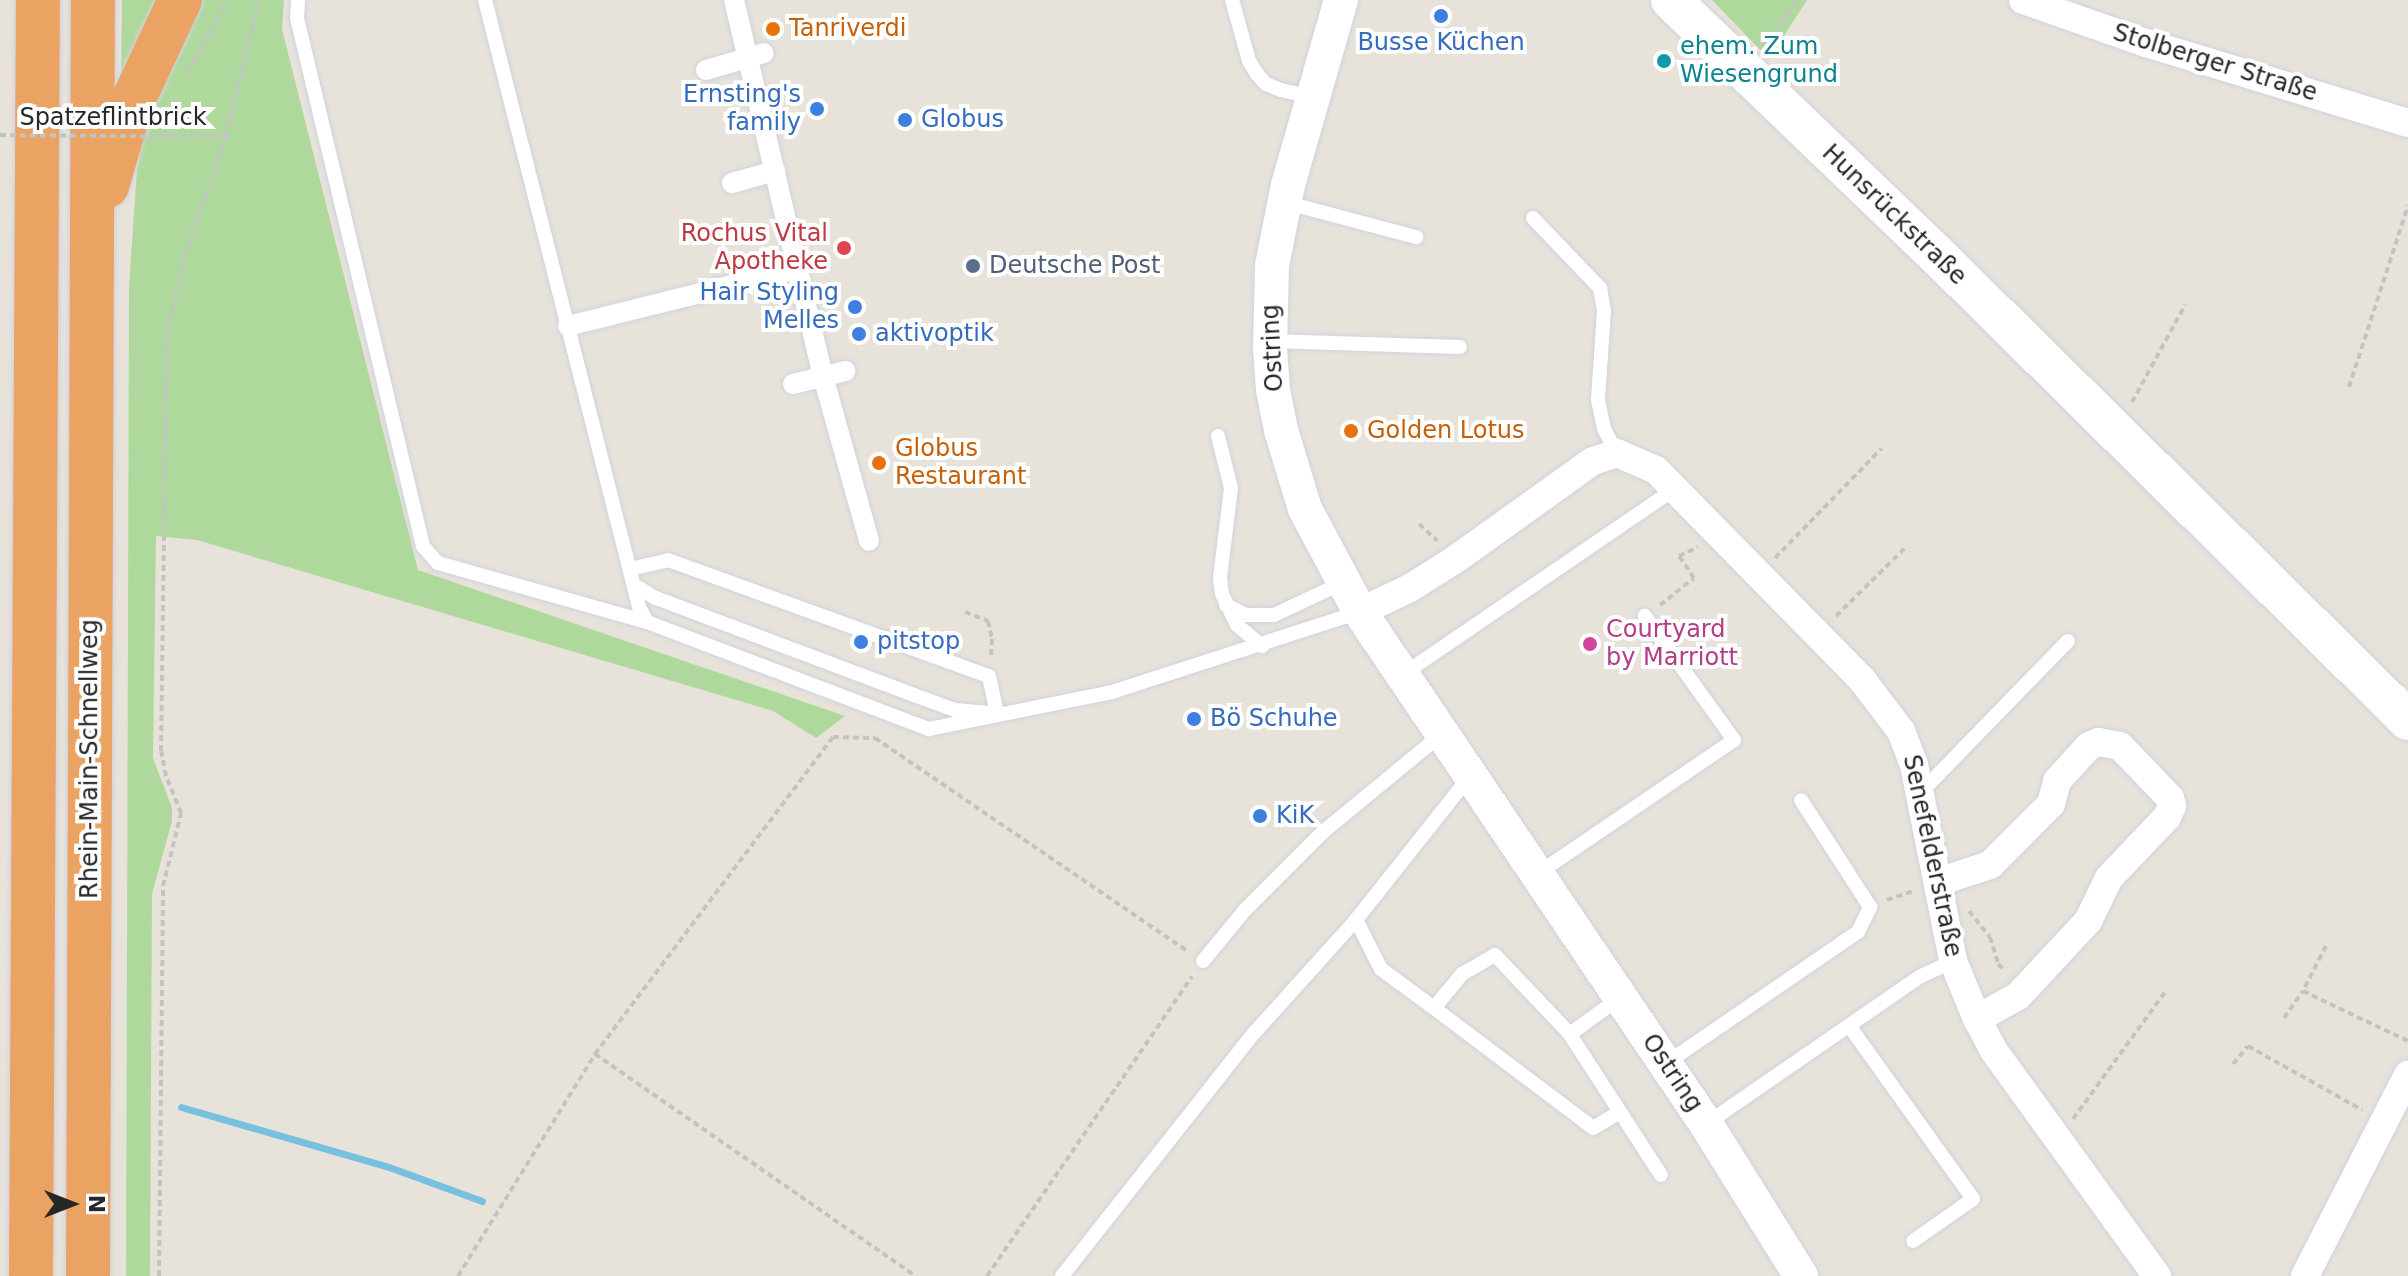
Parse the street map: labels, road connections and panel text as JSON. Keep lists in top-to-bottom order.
{
  "streets": {
    "highway": ["Rhein-Main-Schnellweg"],
    "main road": ["Hunsrückstraße"],
    "street": ["Stolberger Straße", "Ostring", "Senefelderstraße"],
    "path": ["Spatzeflintbrick"]
  },
  "places": [
    "Busse Küchen",
    "Tanriverdi",
    "ehem. Zum Wiesengrund",
    "Ernsting's family",
    "Globus",
    "Rochus Vital Apotheke",
    "Deutsche Post",
    "Hair Styling Melles",
    "aktivoptik",
    "Golden Lotus",
    "Globus Restaurant",
    "pitstop",
    "Courtyard by Marriott",
    "Bö Schuhe",
    "KiK"
  ],
  "north": "right"
}
